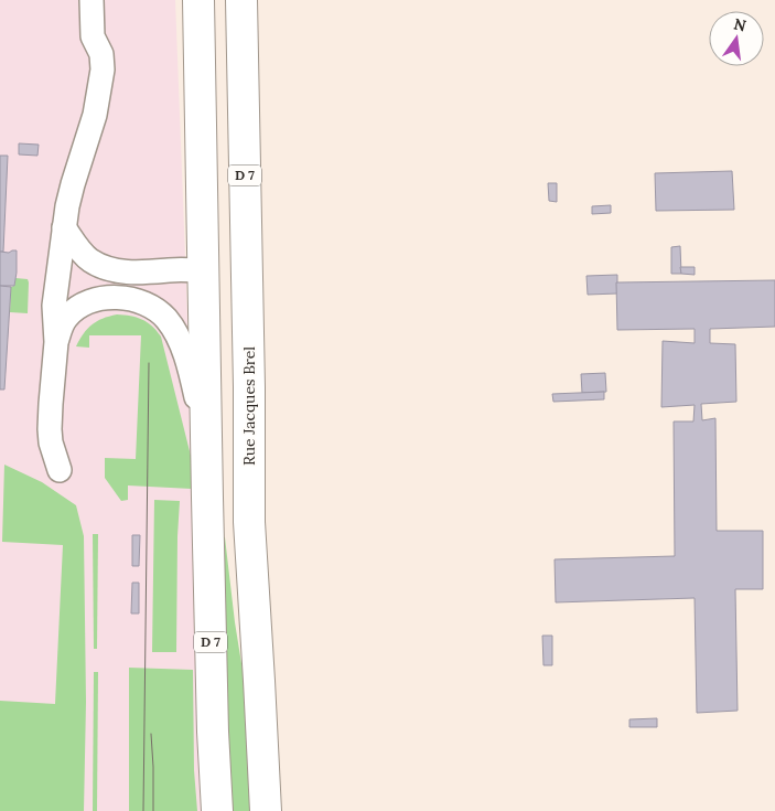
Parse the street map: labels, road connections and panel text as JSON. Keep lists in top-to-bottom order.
{
  "streets": {
    "main road": ["D 7", "Rue Jacques Brel"]
  },
  "north": "top"
}
